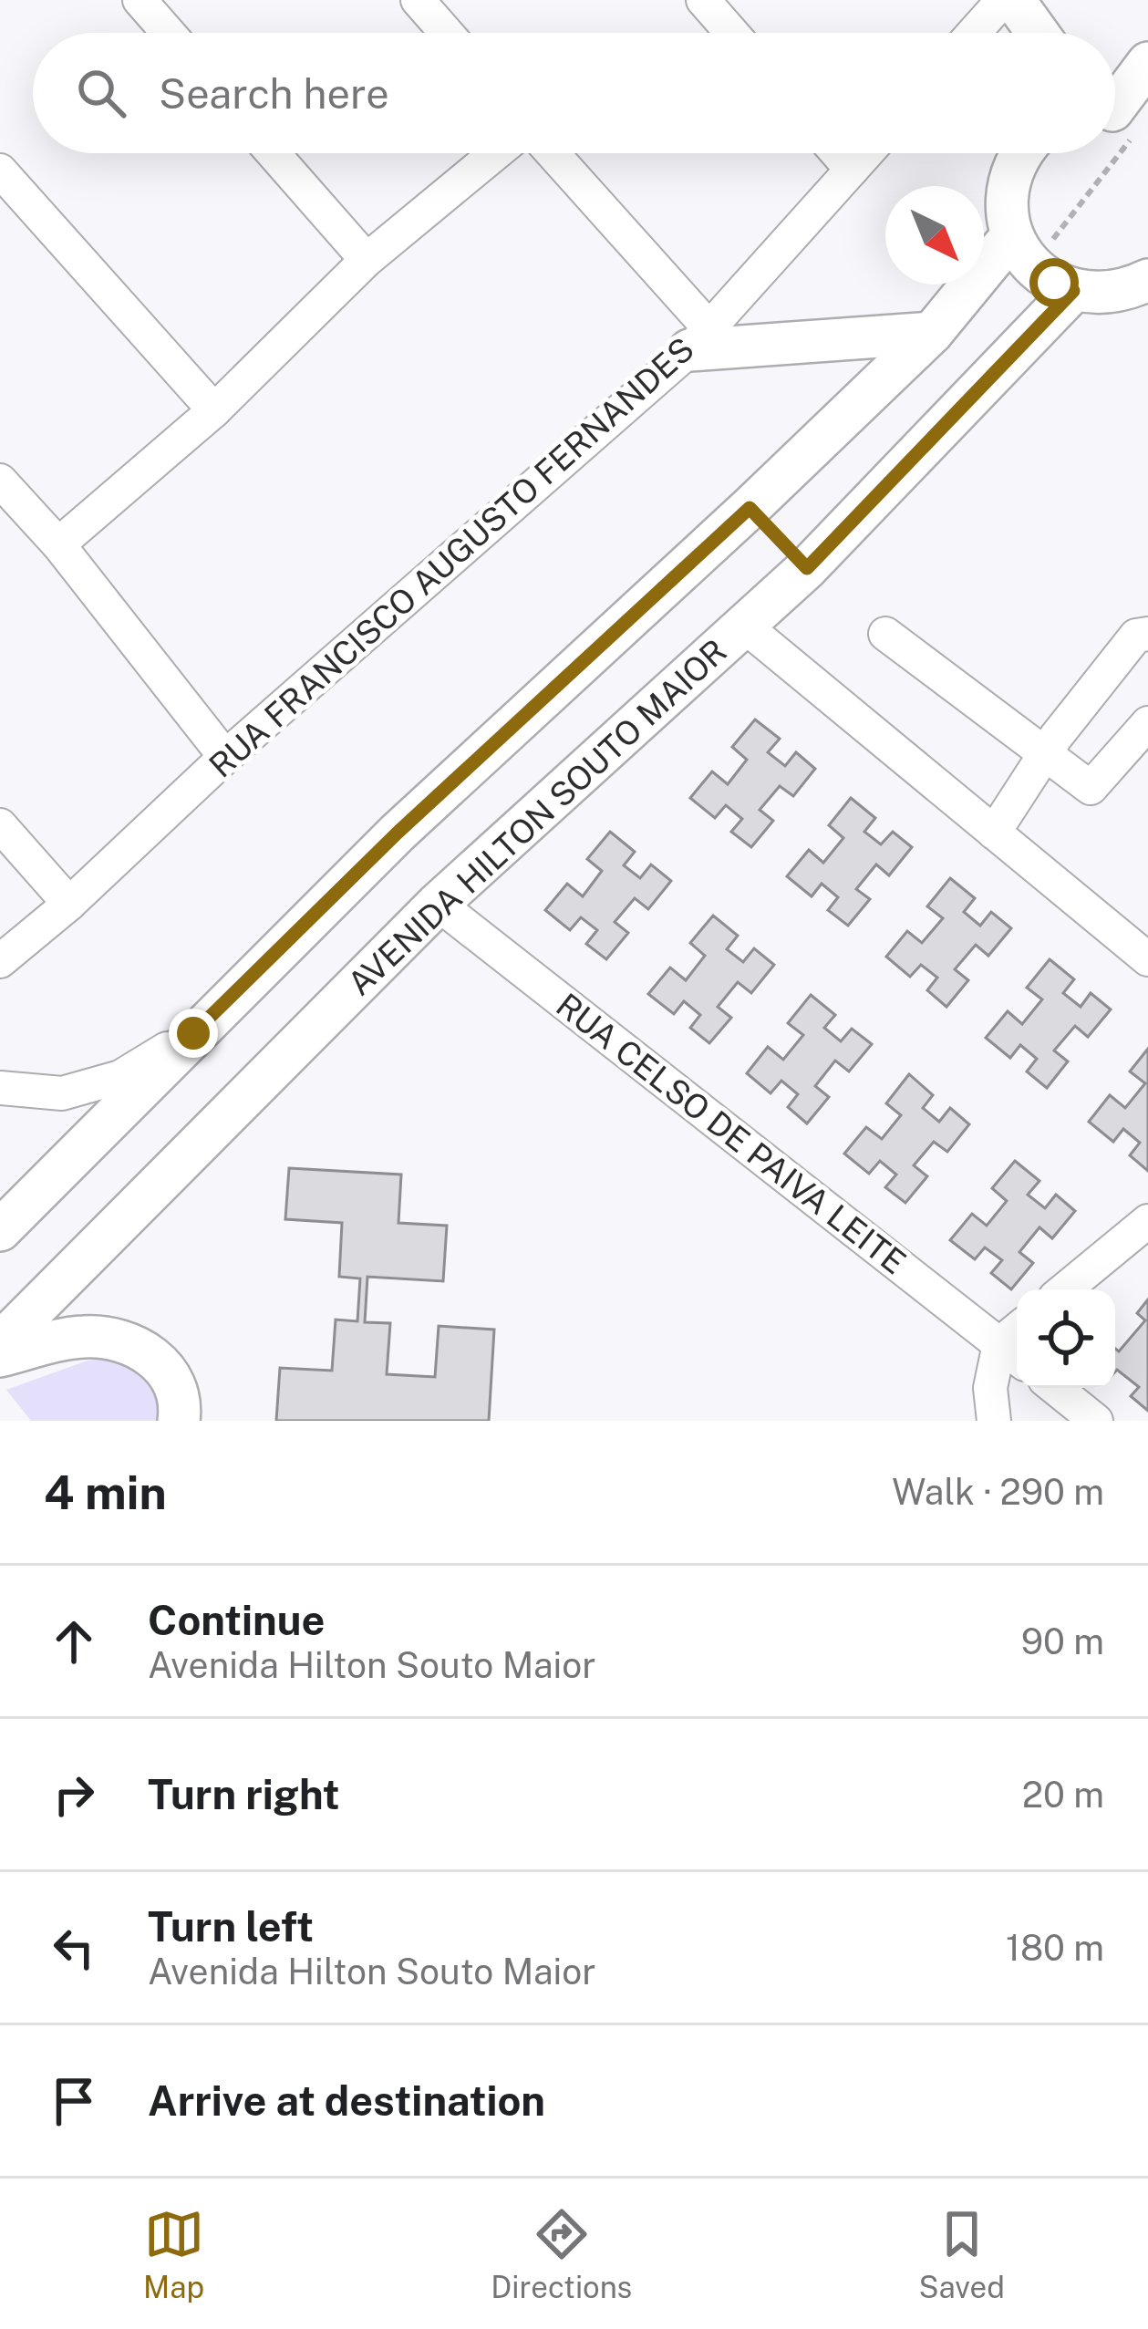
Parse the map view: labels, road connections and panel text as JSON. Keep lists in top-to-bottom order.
{
  "streets": {
    "main road": ["AVENIDA HILTON SOUTO MAIOR"],
    "street": ["RUA FRANCISCO AUGUSTO FERNANDES", "RUA CELSO DE PAIVA LEITE"]
  },
  "crossings": [
    ["AVENIDA HILTON SOUTO MAIOR", "RUA CELSO DE PAIVA LEITE"]
  ],
  "north": "bottom right",
  "page": {
    "search": "Search here",
    "heading": ["4 min", "Walk · 290 m"],
    "list": [
      ["Continue", "Avenida Hilton Souto Maior", "90 m"],
      ["Turn right", "20 m"],
      ["Turn left", "Avenida Hilton Souto Maior", "180 m"],
      "Arrive at destination"
    ],
    "nav": ["Map", "Directions", "Saved"]
  }
}
